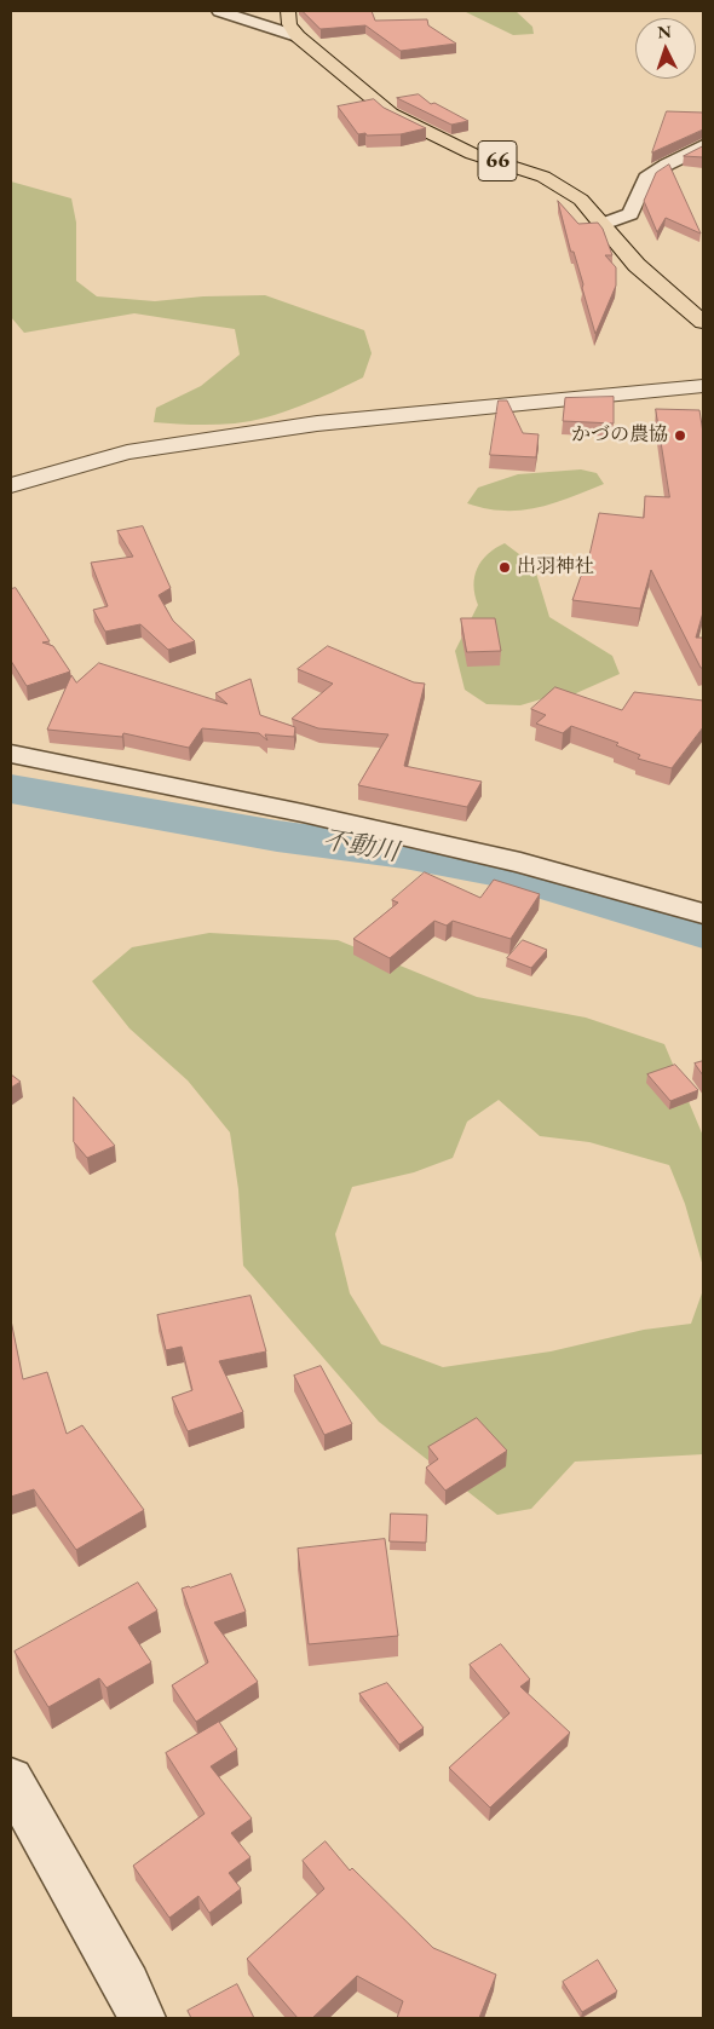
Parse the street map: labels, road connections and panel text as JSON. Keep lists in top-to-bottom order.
{
  "streets": {
    "main road": ["66"]
  },
  "water": ["不動川"],
  "places": ["かづの農協", "出羽神社"],
  "north": "top"
}
